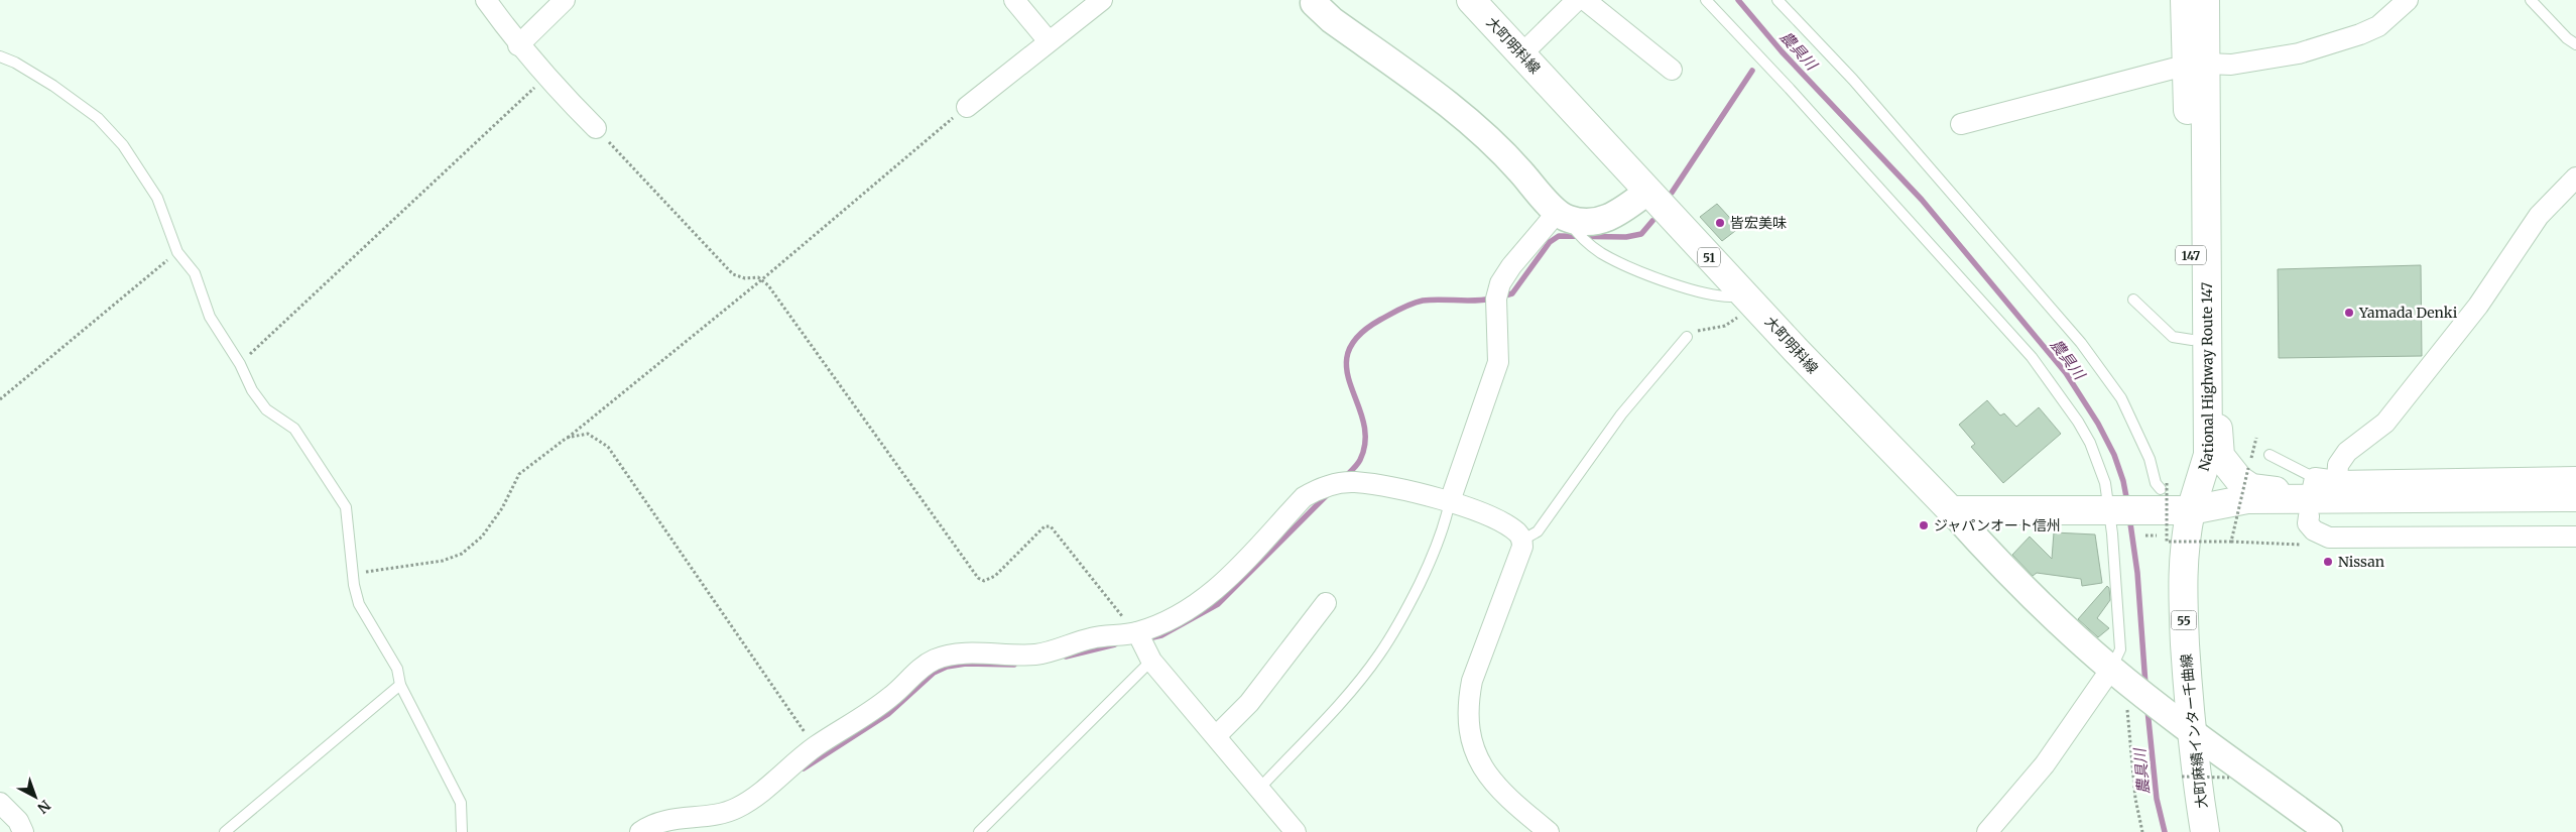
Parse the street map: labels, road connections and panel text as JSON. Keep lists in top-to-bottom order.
{
  "streets": {
    "main road": [
      "大町明科線",
      "147",
      "51",
      "National Highway Route 147",
      "55",
      "大町麻績インター千曲線"
    ]
  },
  "crossings": [
    ["147", "National Highway Route 147"],
    ["147", "大町麻績インター千曲線"],
    ["National Highway Route 147", "大町麻績インター千曲線"]
  ],
  "water": ["農具川"],
  "places": [
    "皆宏美味",
    "Yamada Denki",
    "ジャパンオート信州",
    "Nissan"
  ],
  "north": "bottom right"
}
